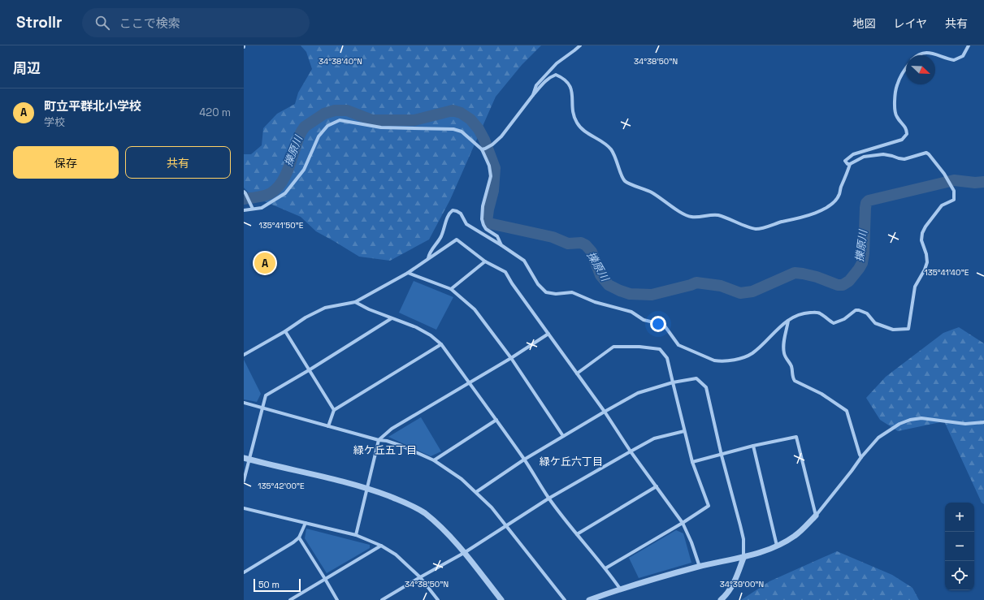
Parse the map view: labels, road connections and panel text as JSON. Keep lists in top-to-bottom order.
{
  "districts": ["緑ケ丘五丁目", "緑ケ丘六丁目"],
  "water": ["擽原川"],
  "scale_bar": "50 m",
  "north": "bottom right",
  "page": {
    "header": "Strollr",
    "search": "ここで検索",
    "nav": ["地図", "レイヤ", "共有"],
    "heading": "周辺",
    "list": [
      {
        "mark": "A",
        "name": "町立平群北小学校",
        "note": "学校",
        "value": "420 m"
      }
    ],
    "buttons": ["保存", "共有"],
    "pins": "A",
    "map_buttons": ["+", "−"],
    "scale": "50 m"
  },
  "coordinates": [
    "34°38'40\"N",
    "34°38'50\"N",
    "135°41'50\"E",
    "135°41'40\"E",
    "135°42'00\"E",
    "34°39'00\"N"
  ]
}
